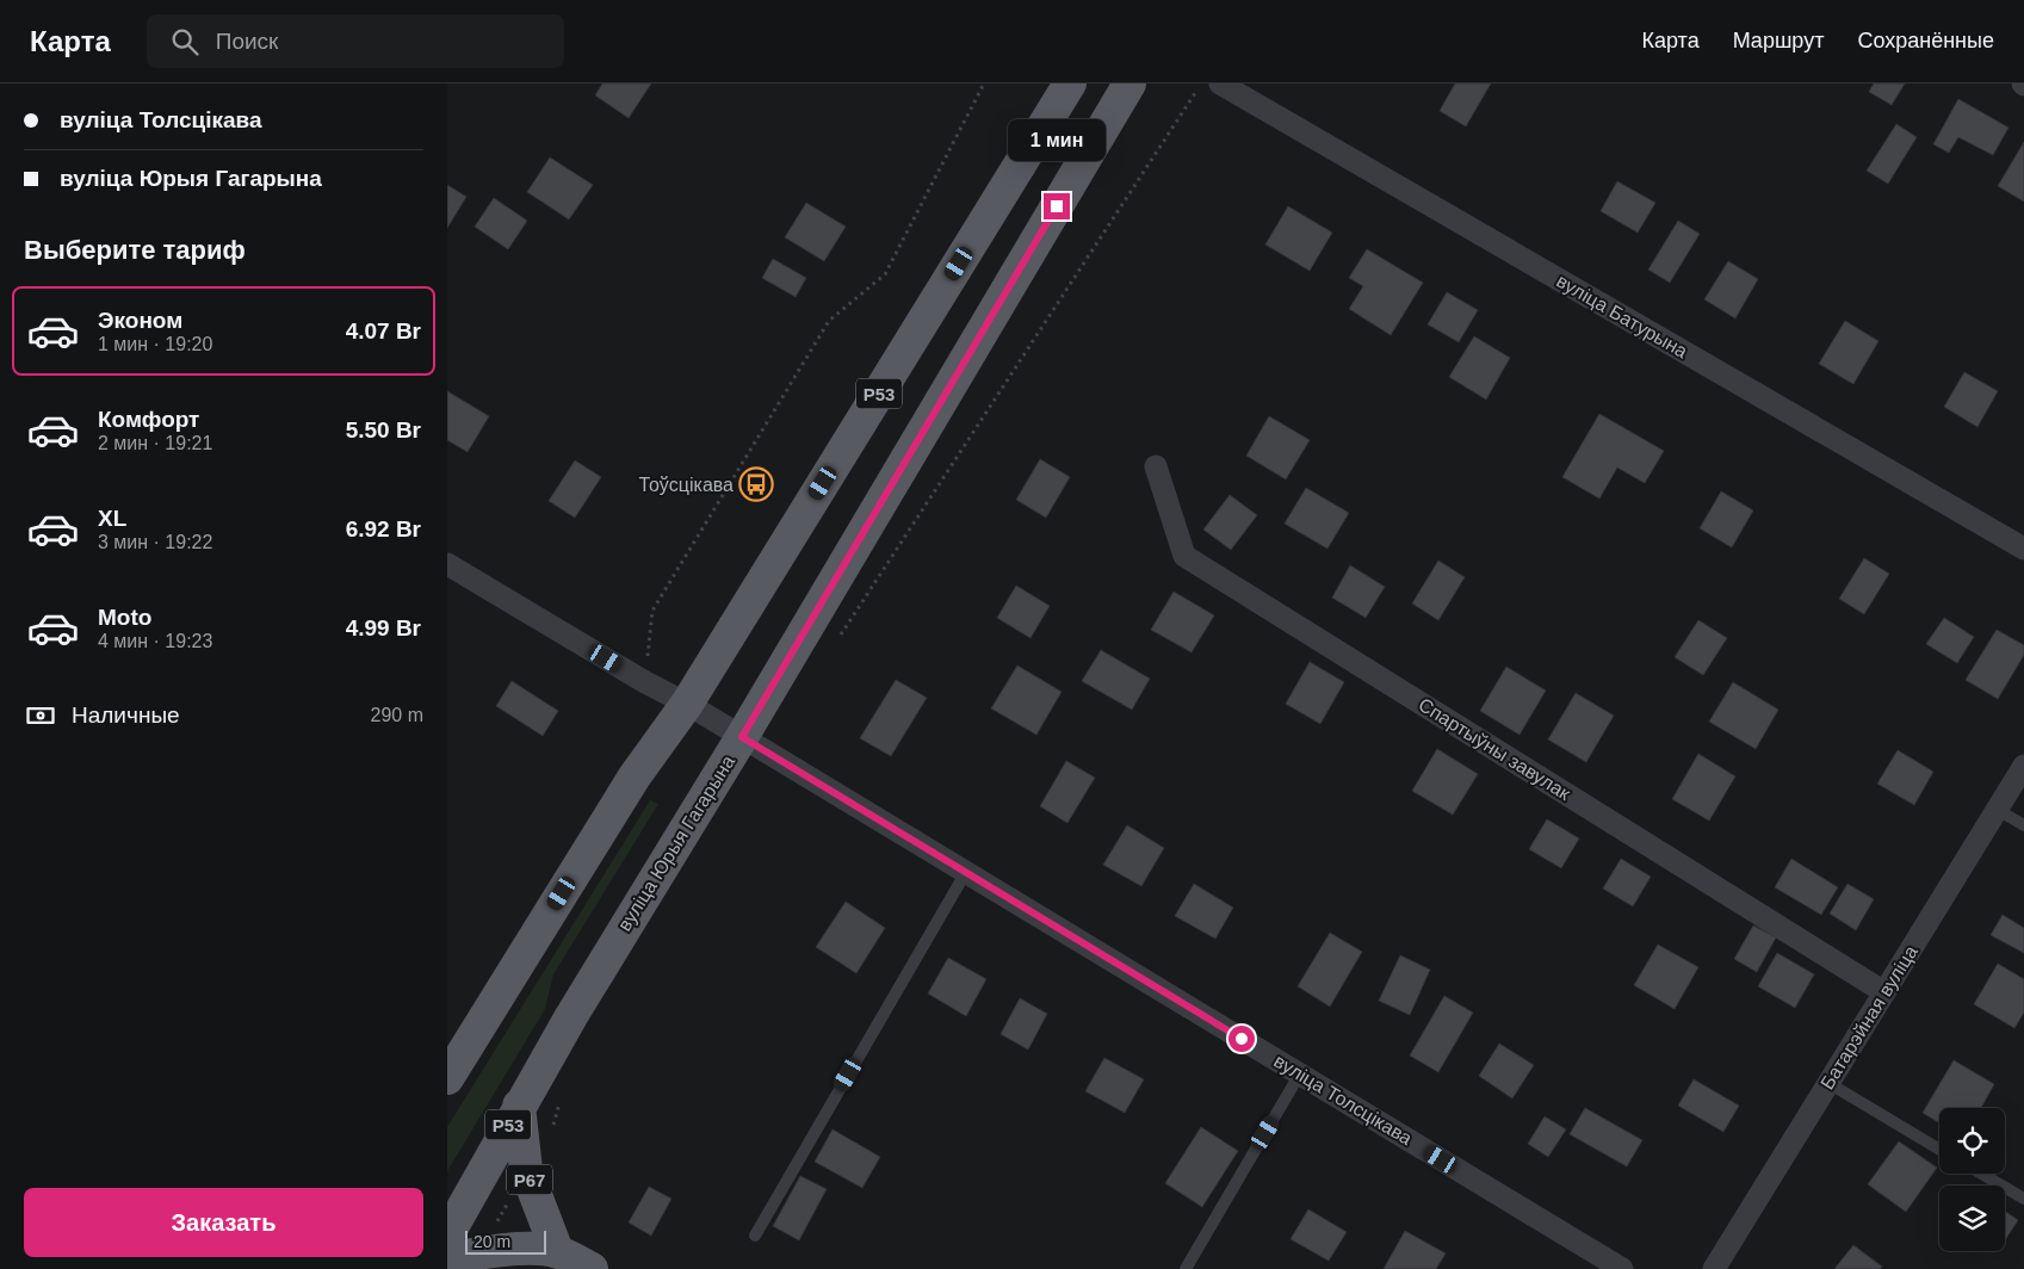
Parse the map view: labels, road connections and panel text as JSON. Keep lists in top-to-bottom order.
{
  "streets": {
    "main road": ["Р53", "вуліца Юрыя Гагарына", "Р67"],
    "street": [
      "вуліца Батурына",
      "Спартыўны завулак",
      "Батарэйная вуліца",
      "вуліца Толсцікава"
    ]
  },
  "crossings": [
    ["Р53", "вуліца Толсцікава"],
    ["Спартыўны завулак", "Батарэйная вуліца"],
    ["вуліца Юрыя Гагарына", "вуліца Толсцікава"],
    ["вуліца Юрыя Гагарына", "Р67"]
  ],
  "places": {
    "bus stop": ["Тоўсцікава"]
  },
  "scale_bar": "20 m",
  "page": {
    "header": "Карта",
    "search": "Поиск",
    "nav": ["Карта", "Маршрут", "Сохранённые"],
    "banner": ["вуліца Толсцікава", "вуліца Юрыя Гагарына"],
    "bubble": "1 мин",
    "heading": "Выберите тариф",
    "list": [
      {
        "name": "Эконом",
        "note": "1 мин · 19:20",
        "value": "4.07 Br"
      },
      {
        "name": "Комфорт",
        "note": "2 мин · 19:21",
        "value": "5.50 Br"
      },
      {
        "name": "XL",
        "note": "3 мин · 19:22",
        "value": "6.92 Br"
      },
      {
        "name": "Moto",
        "note": "4 мин · 19:23",
        "value": "4.99 Br"
      }
    ],
    "pay": ["Наличные", "290 m"],
    "buttons": "Заказать",
    "scale": "20 m"
  }
}
